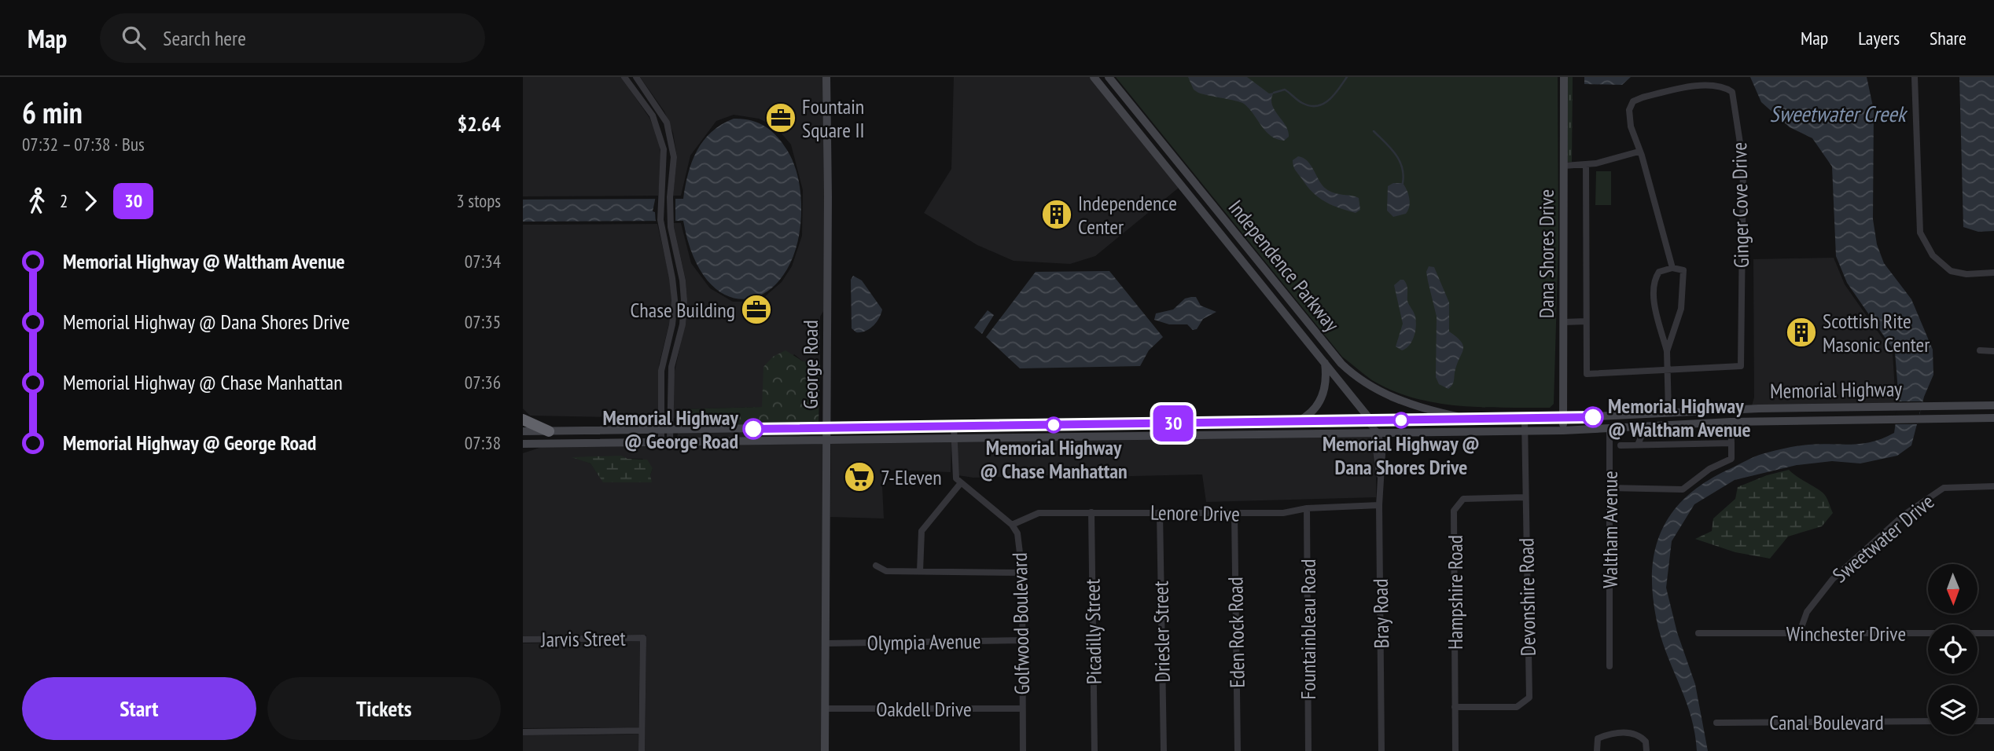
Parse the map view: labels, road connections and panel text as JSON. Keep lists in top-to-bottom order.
{
  "streets": {
    "main road": [
      "Dana Shores Drive",
      "Independence Parkway",
      "George Road",
      "Memorial Highway"
    ],
    "street": [
      "Ginger Cove Drive",
      "Lenore Drive",
      "Waltham Avenue",
      "Sweetwater Drive",
      "Hampshire Road",
      "Devonshire Road",
      "Bray Road",
      "Golfwood Boulevard",
      "Fountainbleau Road",
      "Picadilly Street",
      "Driesler Street",
      "Eden Rock Road",
      "Winchester Drive",
      "Jarvis Street",
      "Olympia Avenue",
      "Oakdell Drive",
      "Canal Boulevard"
    ]
  },
  "crossings": [
    ["Ginger Cove Drive", "Memorial Highway"],
    ["Dana Shores Drive", "Memorial Highway"],
    ["Independence Parkway", "Memorial Highway"],
    ["Independence Parkway", "Bray Road"],
    ["George Road", "Memorial Highway"],
    ["George Road", "Olympia Avenue"],
    ["George Road", "Oakdell Drive"],
    ["Memorial Highway", "Waltham Avenue"],
    ["Memorial Highway", "Devonshire Road"],
    ["Memorial Highway", "Bray Road"],
    ["Lenore Drive", "Bray Road"],
    ["Lenore Drive", "Golfwood Boulevard"],
    ["Lenore Drive", "Fountainbleau Road"],
    ["Lenore Drive", "Picadilly Street"],
    ["Lenore Drive", "Driesler Street"],
    ["Lenore Drive", "Eden Rock Road"],
    ["Sweetwater Drive", "Winchester Drive"],
    ["Hampshire Road", "Devonshire Road"],
    ["Golfwood Boulevard", "Olympia Avenue"],
    ["Golfwood Boulevard", "Oakdell Drive"]
  ],
  "water": ["Sweetwater Creek"],
  "places": {
    "office": ["Fountain Square II", "Chase Building"],
    "building": ["Independence Center", "Scottish Rite Masonic Center"],
    "other": [
      "Memorial Highway @ Waltham Avenue",
      "Memorial Highway @ Dana Shores Drive",
      "Memorial Highway @ Chase Manhattan",
      "Memorial Highway @ George Road"
    ],
    "supermarket": ["7-Eleven"]
  },
  "lines": ["bus line 30"],
  "north": "bottom",
  "page": {
    "header": "Map",
    "search": "Search here",
    "nav": ["Map", "Layers", "Share"],
    "heading": ["6 min", "07:32 – 07:38 · Bus", "$2.64"],
    "on_map": "30",
    "legs": ["2", "30", "3 stops"],
    "list": [
      {
        "name": "Memorial Highway @ Waltham Avenue",
        "value": "07:34"
      },
      {
        "name": "Memorial Highway @ Dana Shores Drive",
        "value": "07:35"
      },
      {
        "name": "Memorial Highway @ Chase Manhattan",
        "value": "07:36"
      },
      {
        "name": "Memorial Highway @ George Road",
        "value": "07:38"
      }
    ],
    "buttons": ["Start", "Tickets"]
  }
}
